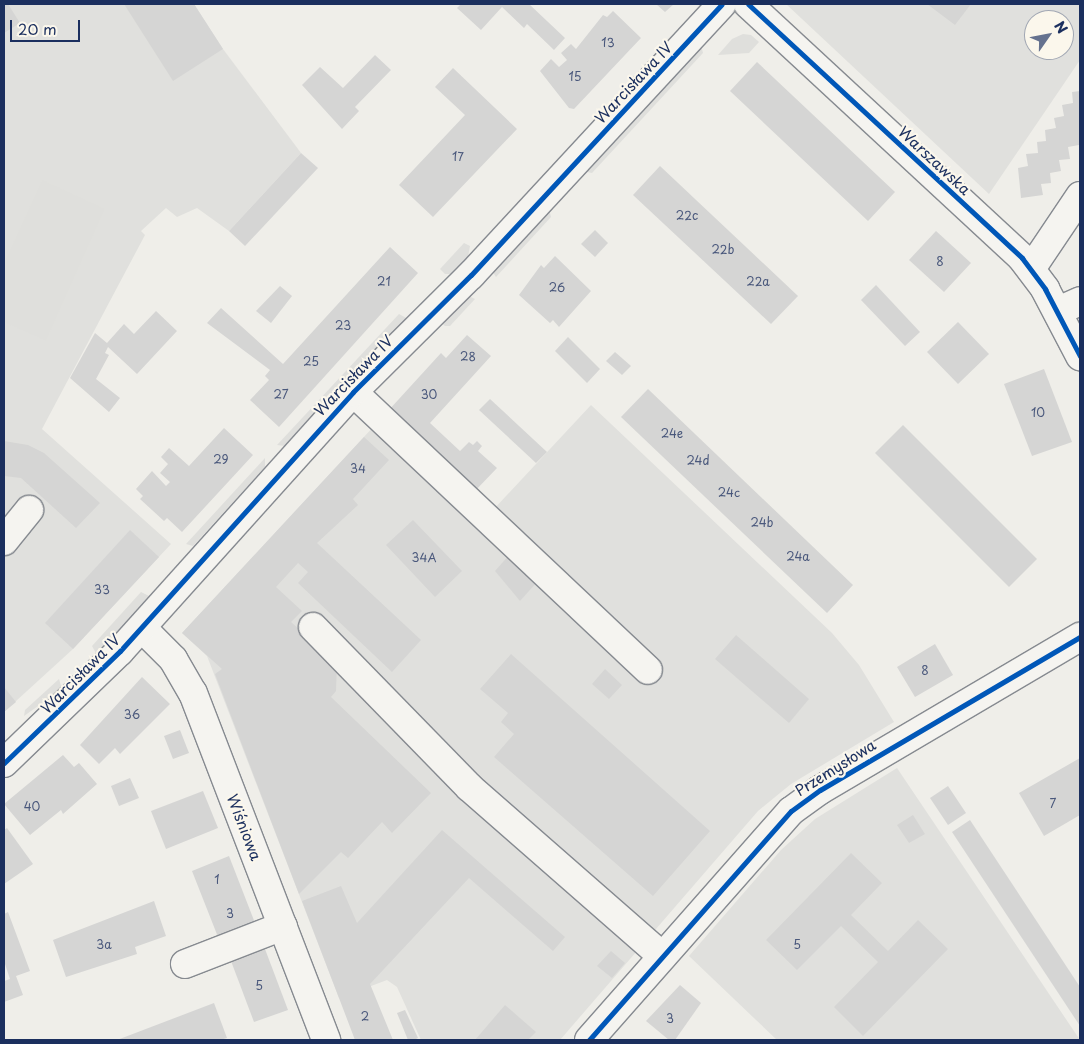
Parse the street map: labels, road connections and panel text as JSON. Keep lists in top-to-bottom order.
{
  "streets": {
    "street": [
      "Warcisława IV",
      "Warszawska",
      "Przemysłowa",
      "Wiśniowa"
    ]
  },
  "crossings": [
    ["Warcisława IV", "Wiśniowa"]
  ],
  "house_numbers": [
    "13",
    "15",
    "17",
    "22c",
    "22b",
    "8",
    "21",
    "22a",
    "26",
    "23",
    "28",
    "25",
    "27",
    "30",
    "10",
    "24e",
    "29",
    "24d",
    "34",
    "24c",
    "24b",
    "24a",
    "34A",
    "33",
    "8",
    "36",
    "7",
    "40",
    "1",
    "3",
    "3a",
    "5",
    "5",
    "2",
    "3"
  ],
  "scale_bar": "20 m",
  "north": "top right"
}
